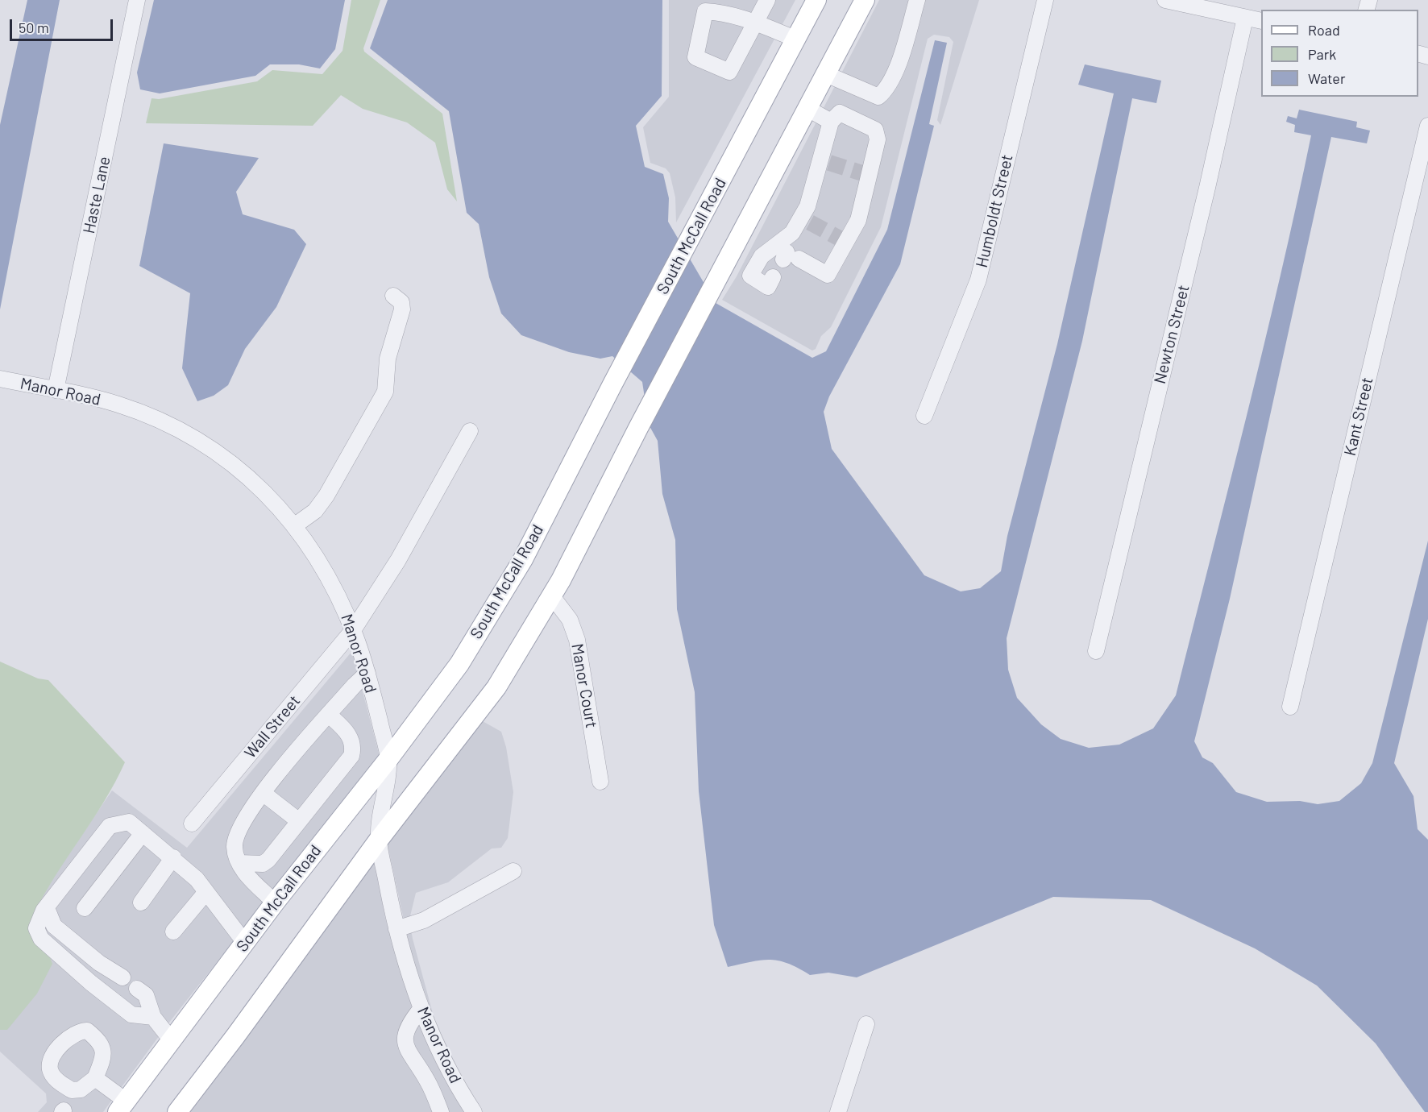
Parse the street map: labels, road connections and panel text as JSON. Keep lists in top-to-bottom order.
{
  "streets": {
    "main road": ["South McCall Road"],
    "street": [
      "Haste Lane",
      "Humboldt Street",
      "Newton Street",
      "Manor Road",
      "Kant Street",
      "Manor Court",
      "Wall Street"
    ]
  },
  "crossings": [
    ["Haste Lane", "Manor Road"],
    ["South McCall Road", "Manor Road"],
    ["Manor Road", "Wall Street"]
  ],
  "legend": ["Road", "Park", "Water"],
  "scale_bar": "50 m"
}
